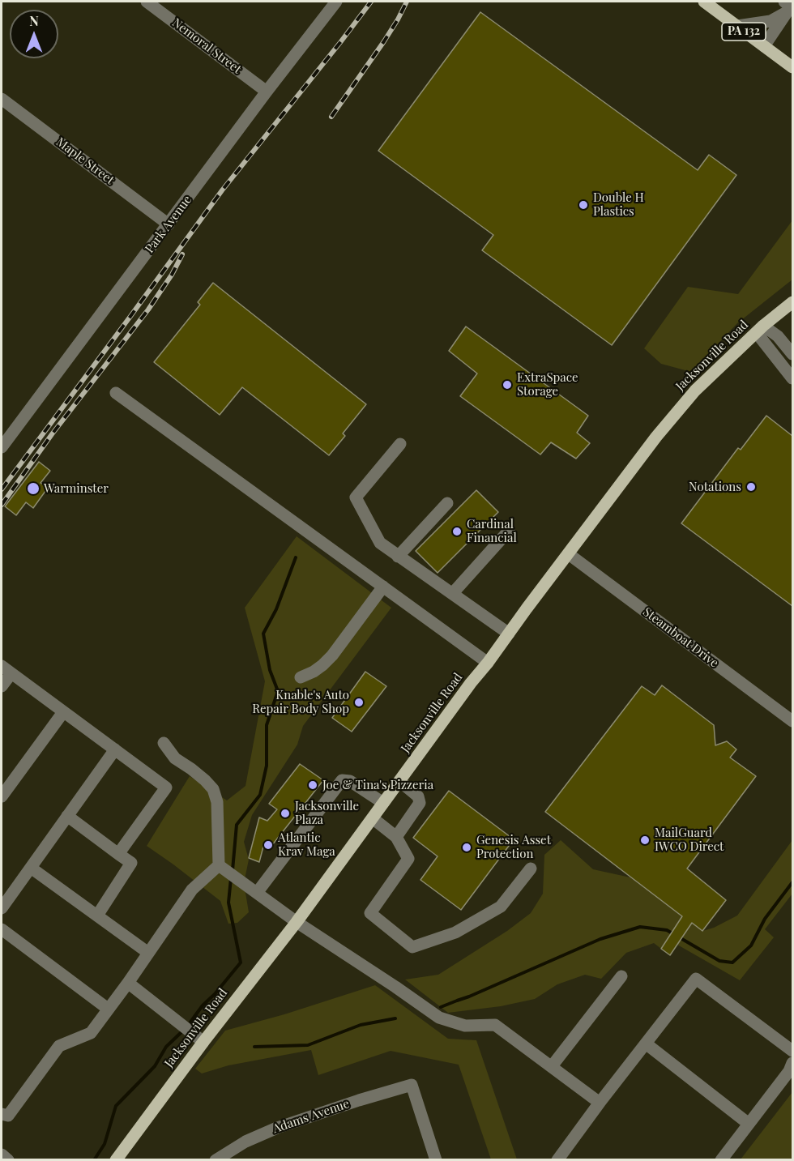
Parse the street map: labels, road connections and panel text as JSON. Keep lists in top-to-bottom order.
{
  "streets": {
    "main road": ["PA 132", "Jacksonville Road"],
    "street": [
      "Nemoral Street",
      "Maple Street",
      "Park Avenue",
      "Steamboat Drive",
      "Adams Avenue"
    ]
  },
  "crossings": [
    ["Nemoral Street", "Park Avenue"],
    ["Maple Street", "Park Avenue"],
    ["Jacksonville Road", "Steamboat Drive"]
  ],
  "places": [
    "Double H Plastics",
    "ExtraSpace Storage",
    "Notations",
    "Warminster",
    "Cardinal Financial",
    "Knable's Auto Repair Body Shop",
    "Joe & Tina's Pizzeria",
    "Jacksonville Plaza",
    "MailGuard IWCO Direct",
    "Atlantic Krav Maga",
    "Genesis Asset Protection"
  ],
  "north": "top"
}
